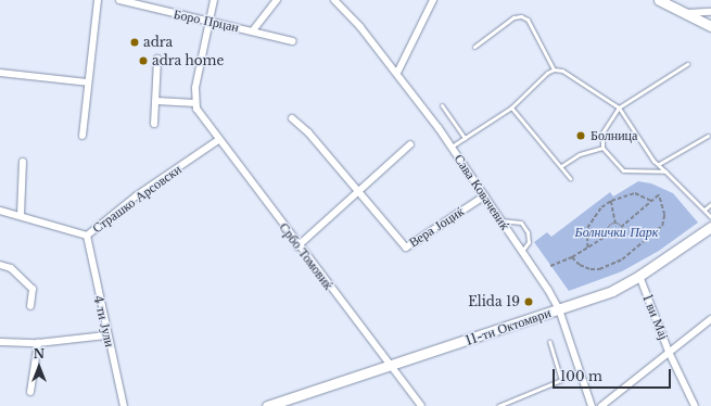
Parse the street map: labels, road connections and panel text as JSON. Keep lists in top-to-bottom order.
{
  "streets": {
    "main road": ["11-ти Октомври"],
    "street": [
      "Боро Прцан",
      "Сава Ковачевиќ",
      "Страшко Арсовски",
      "Вера Јоциќ",
      "Србо Томовиќ",
      "1 ви Мај",
      "4 ти Јули"
    ]
  },
  "crossings": [
    ["Боро Прцан", "Србо Томовиќ"],
    ["Сава Ковачевиќ", "Вера Јоциќ"],
    ["Сава Ковачевиќ", "11-ти Октомври"],
    ["Страшко Арсовски", "Србо Томовиќ"],
    ["Страшко Арсовски", "4 ти Јули"],
    ["Србо Томовиќ", "11-ти Октомври"],
    ["1 ви Мај", "11-ти Октомври"]
  ],
  "parks": ["Болнички Парк"],
  "places": [
    "adra",
    "adra home",
    "Болница",
    "Elida 19"
  ],
  "scale_bar": "100 m",
  "north": "top"
}
